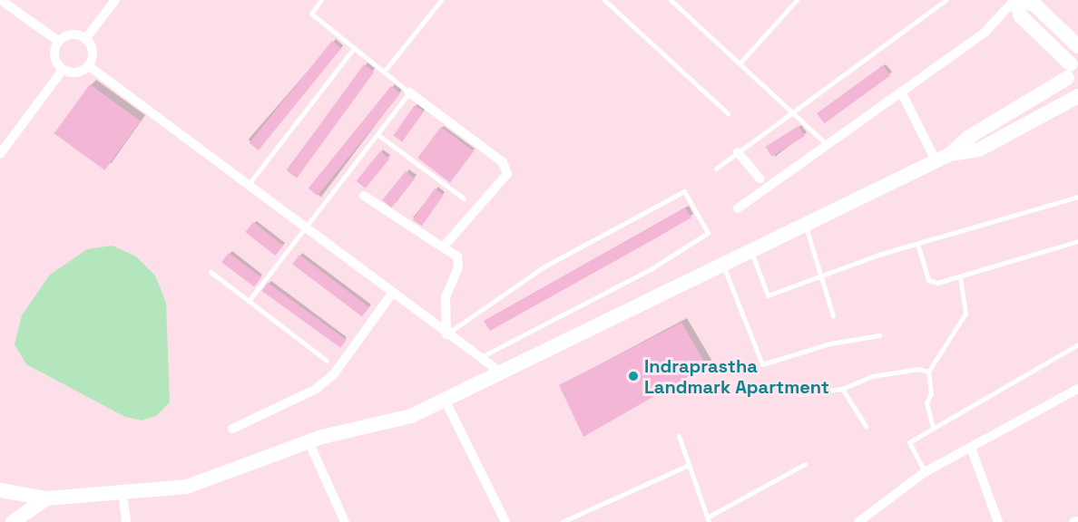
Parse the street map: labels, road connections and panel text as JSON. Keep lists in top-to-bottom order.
{
  "places": ["Indraprastha Landmark Apartment"]
}
